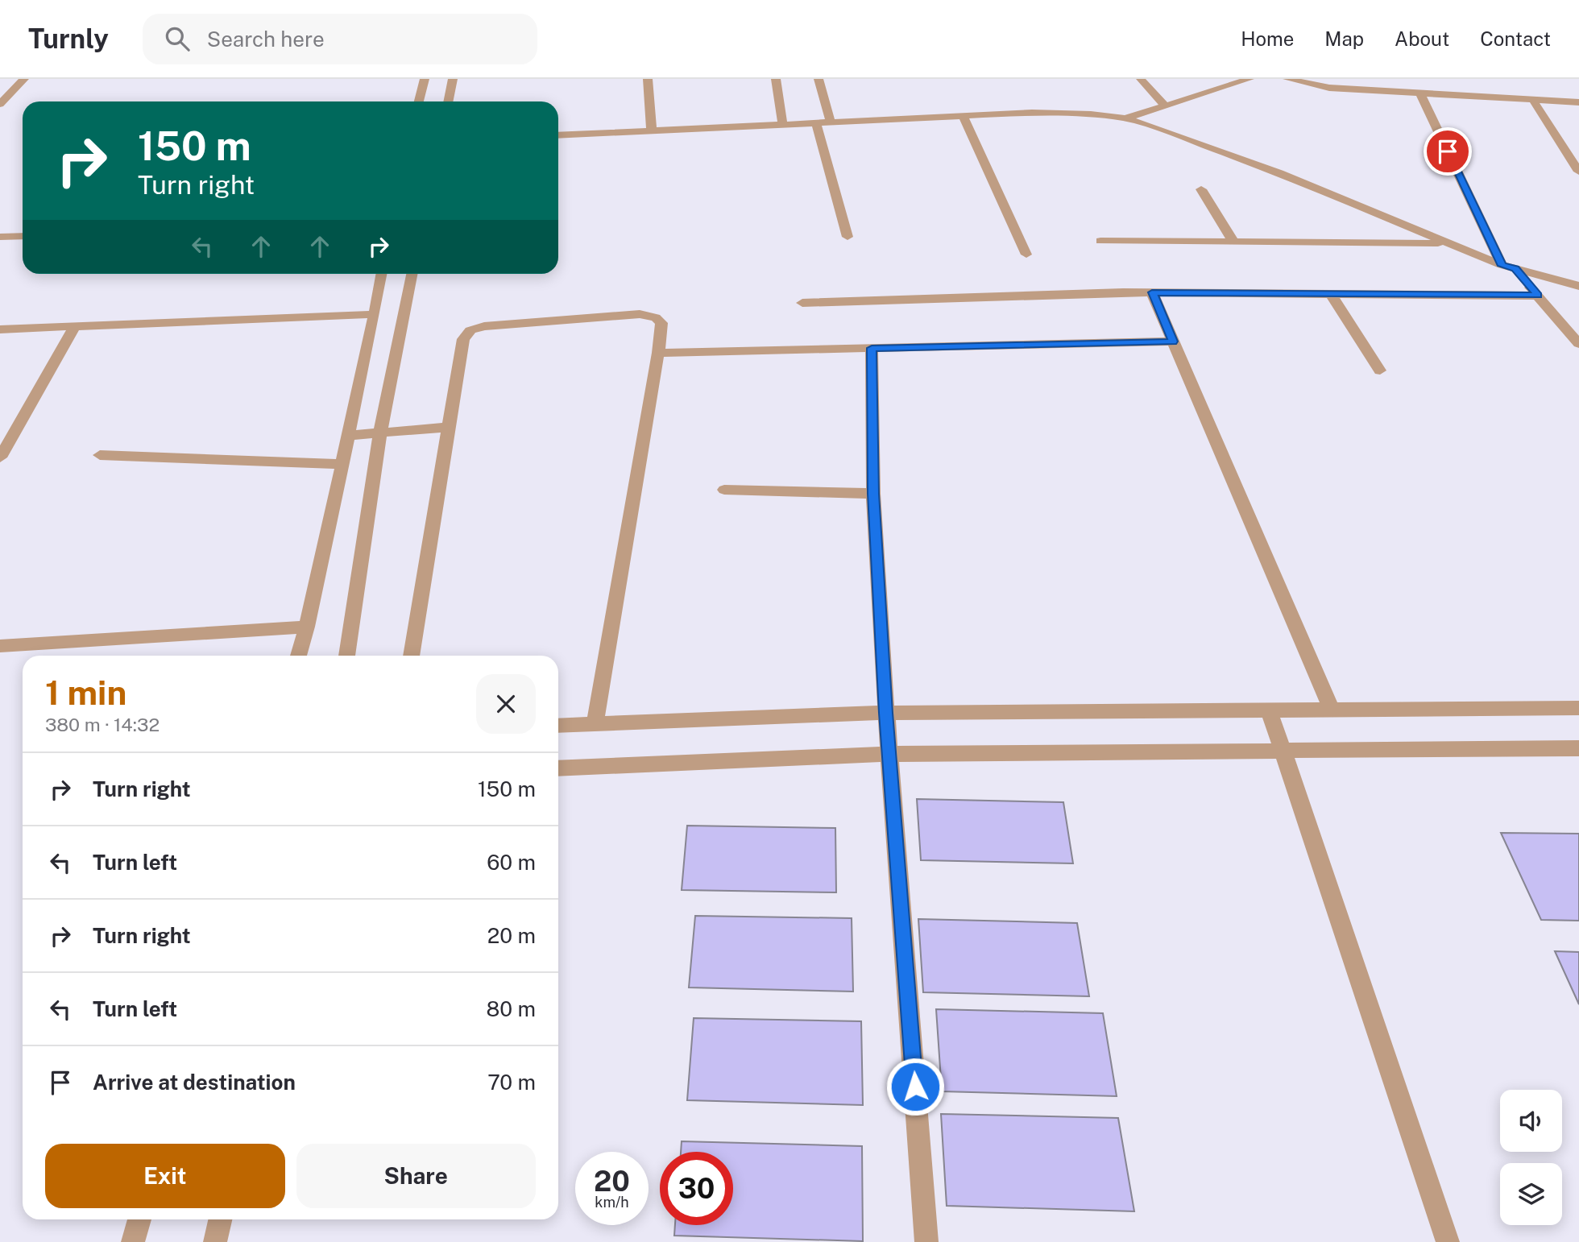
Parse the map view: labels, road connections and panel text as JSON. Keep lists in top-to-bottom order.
{
  "page": {
    "header": "Turnly",
    "search": "Search here",
    "nav": [
      "Home",
      "Map",
      "About",
      "Contact"
    ],
    "turn": ["150 m", "Turn right"],
    "heading": ["1 min", "380 m · 14:32"],
    "list": [
      {
        "name": "Turn right",
        "value": "150 m"
      },
      {
        "name": "Turn left",
        "value": "60 m"
      },
      {
        "name": "Turn right",
        "value": "20 m"
      },
      {
        "name": "Turn left",
        "value": "80 m"
      },
      {
        "name": "Arrive at destination",
        "value": "70 m"
      }
    ],
    "buttons": ["Exit", "Share"],
    "speed": "20 km/h",
    "limit": "30"
  }
}
